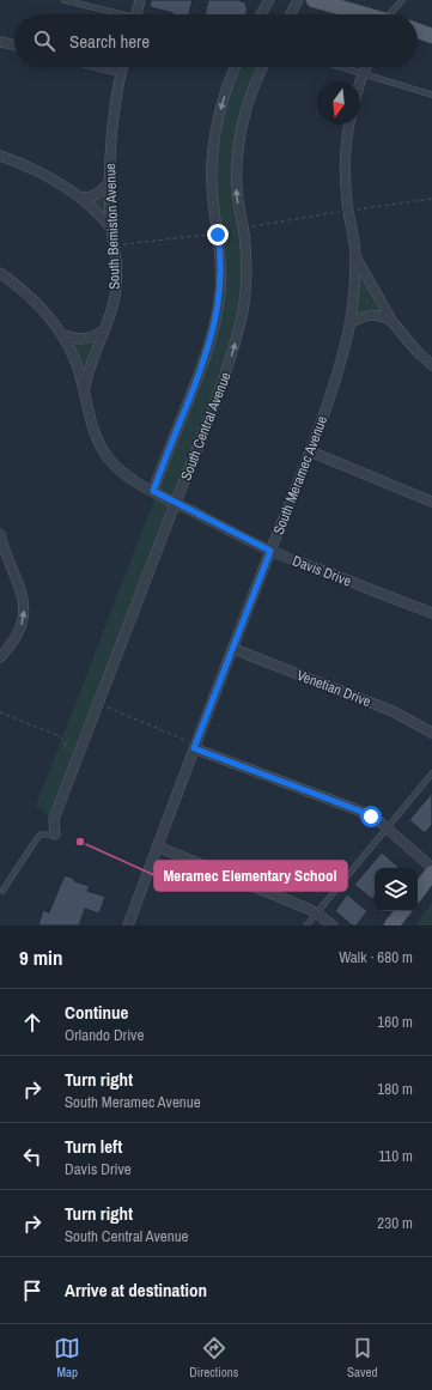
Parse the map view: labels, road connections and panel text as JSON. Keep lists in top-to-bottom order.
{
  "streets": {
    "street": [
      "South Bemiston Avenue",
      "South Central Avenue",
      "South Meramec Avenue",
      "Davis Drive",
      "Venetian Drive"
    ]
  },
  "crossings": [
    ["South Bemiston Avenue", "Davis Drive"],
    ["South Central Avenue", "Davis Drive"],
    ["South Meramec Avenue", "Davis Drive"],
    ["South Meramec Avenue", "Venetian Drive"]
  ],
  "places": ["Meramec Elementary School"],
  "north": "bottom",
  "page": {
    "search": "Search here",
    "heading": ["9 min", "Walk · 680 m"],
    "list": [
      ["Continue", "Orlando Drive", "160 m"],
      ["Turn right", "South Meramec Avenue", "180 m"],
      ["Turn left", "Davis Drive", "110 m"],
      ["Turn right", "South Central Avenue", "230 m"],
      "Arrive at destination"
    ],
    "nav": ["Map", "Directions", "Saved"]
  }
}
